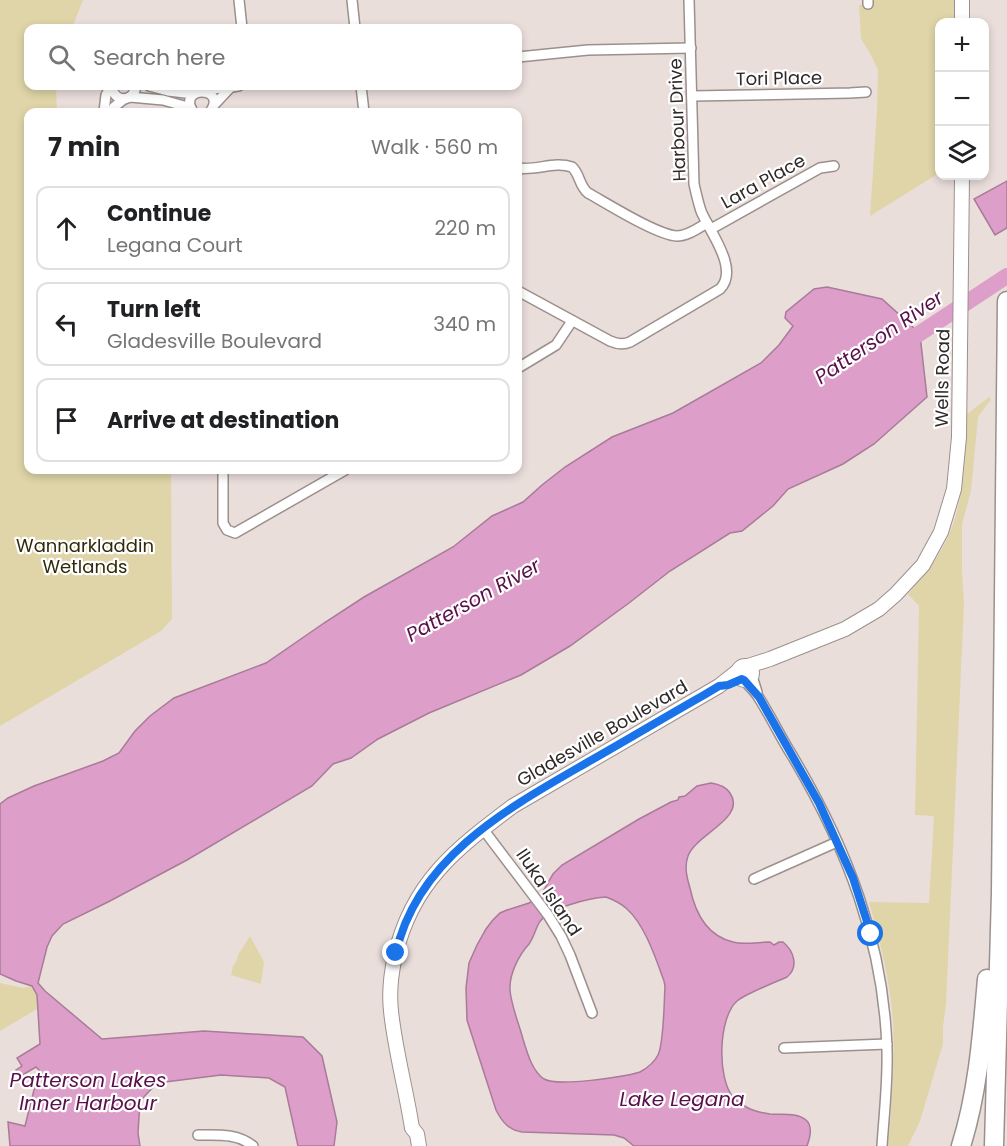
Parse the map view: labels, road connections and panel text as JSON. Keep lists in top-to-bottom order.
{
  "streets": {
    "main road": ["Wells Road", "Gladesville Boulevard"],
    "street": [
      "Tori Place",
      "Harbour Drive",
      "Lara Place",
      "Iluka Island"
    ]
  },
  "crossings": [
    ["Tori Place", "Harbour Drive"],
    ["Harbour Drive", "Lara Place"],
    ["Wells Road", "Gladesville Boulevard"],
    ["Gladesville Boulevard", "Iluka Island"]
  ],
  "water": ["Patterson River", "Patterson Lakes Inner Harbour", "Lake Legana"],
  "parks": ["Wannarkladdin Wetlands"],
  "page": {
    "map_buttons": ["+", "−"],
    "search": "Search here",
    "heading": ["7 min", "Walk · 560 m"],
    "list": [
      ["Continue", "Legana Court", "220 m"],
      ["Turn left", "Gladesville Boulevard", "340 m"],
      "Arrive at destination"
    ]
  }
}
